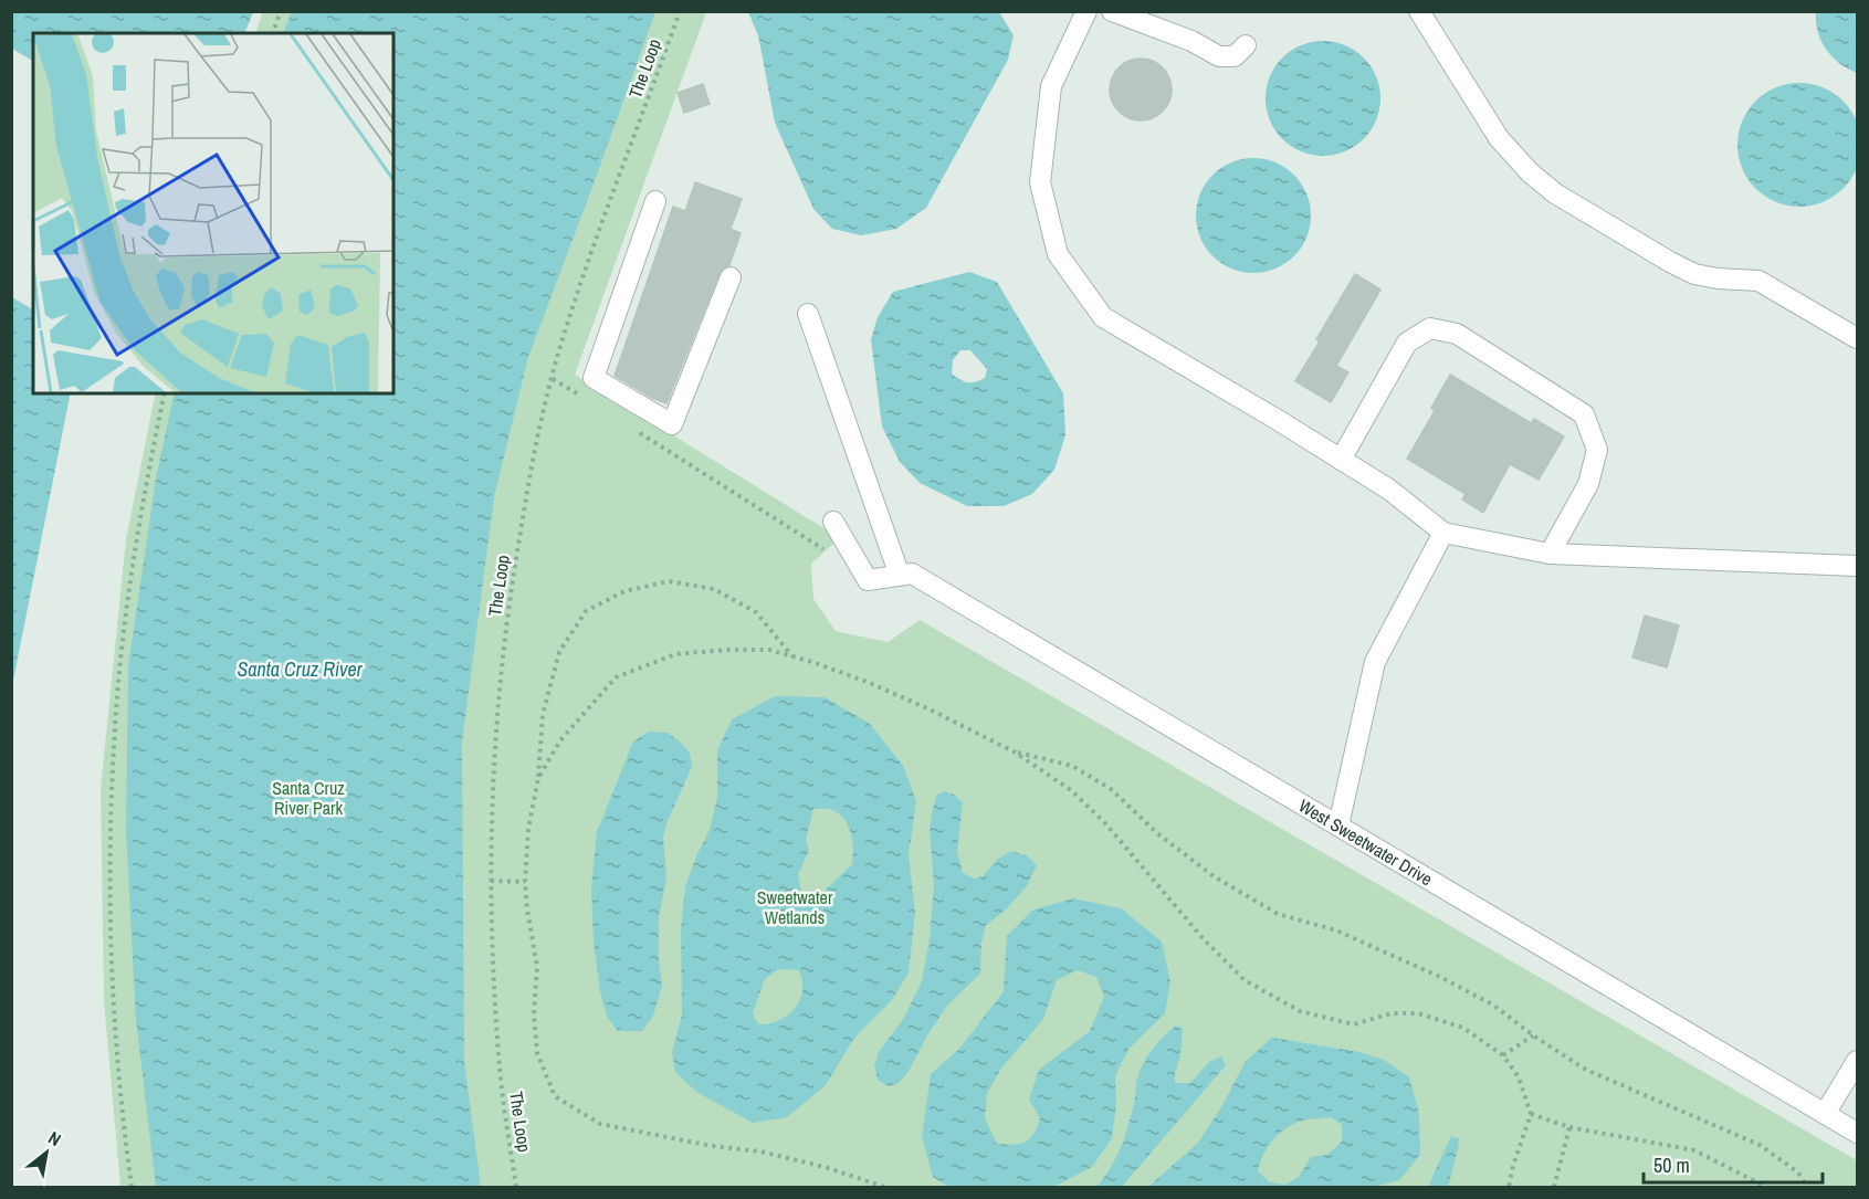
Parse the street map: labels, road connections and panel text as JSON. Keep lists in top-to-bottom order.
{
  "streets": {
    "street": ["West Sweetwater Drive"],
    "path": ["The Loop"]
  },
  "water": ["Santa Cruz River"],
  "parks": ["Santa Cruz River Park", "Sweetwater Wetlands"],
  "scale_bar": "50 m",
  "north": "top right"
}
